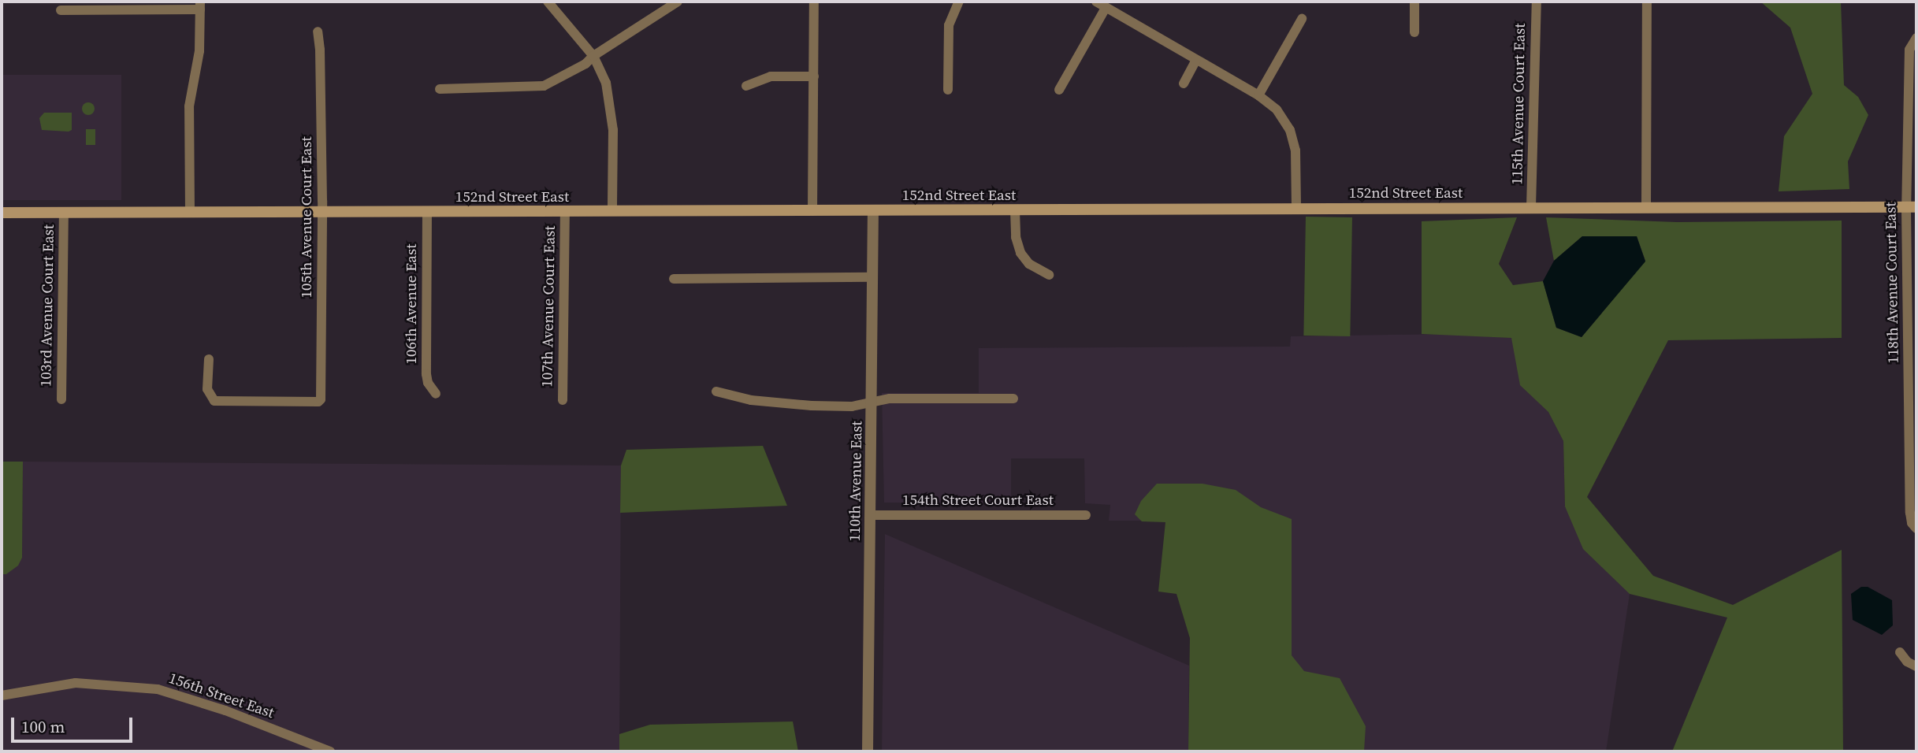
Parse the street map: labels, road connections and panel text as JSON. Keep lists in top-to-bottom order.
{
  "streets": {
    "main road": ["152nd Street East"],
    "street": [
      "115th Avenue Court East",
      "105th Avenue Court East",
      "118th Avenue Court East",
      "106th Avenue East",
      "103rd Avenue Court East",
      "107th Avenue Court East",
      "110th Avenue East",
      "154th Street Court East",
      "156th Street East"
    ]
  },
  "crossings": [
    ["115th Avenue Court East", "152nd Street East"],
    ["152nd Street East", "105th Avenue Court East"],
    ["152nd Street East", "118th Avenue Court East"],
    ["152nd Street East", "106th Avenue East"],
    ["152nd Street East", "103rd Avenue Court East"],
    ["152nd Street East", "107th Avenue Court East"],
    ["152nd Street East", "110th Avenue East"],
    ["110th Avenue East", "154th Street Court East"]
  ],
  "scale_bar": "100 m"
}
